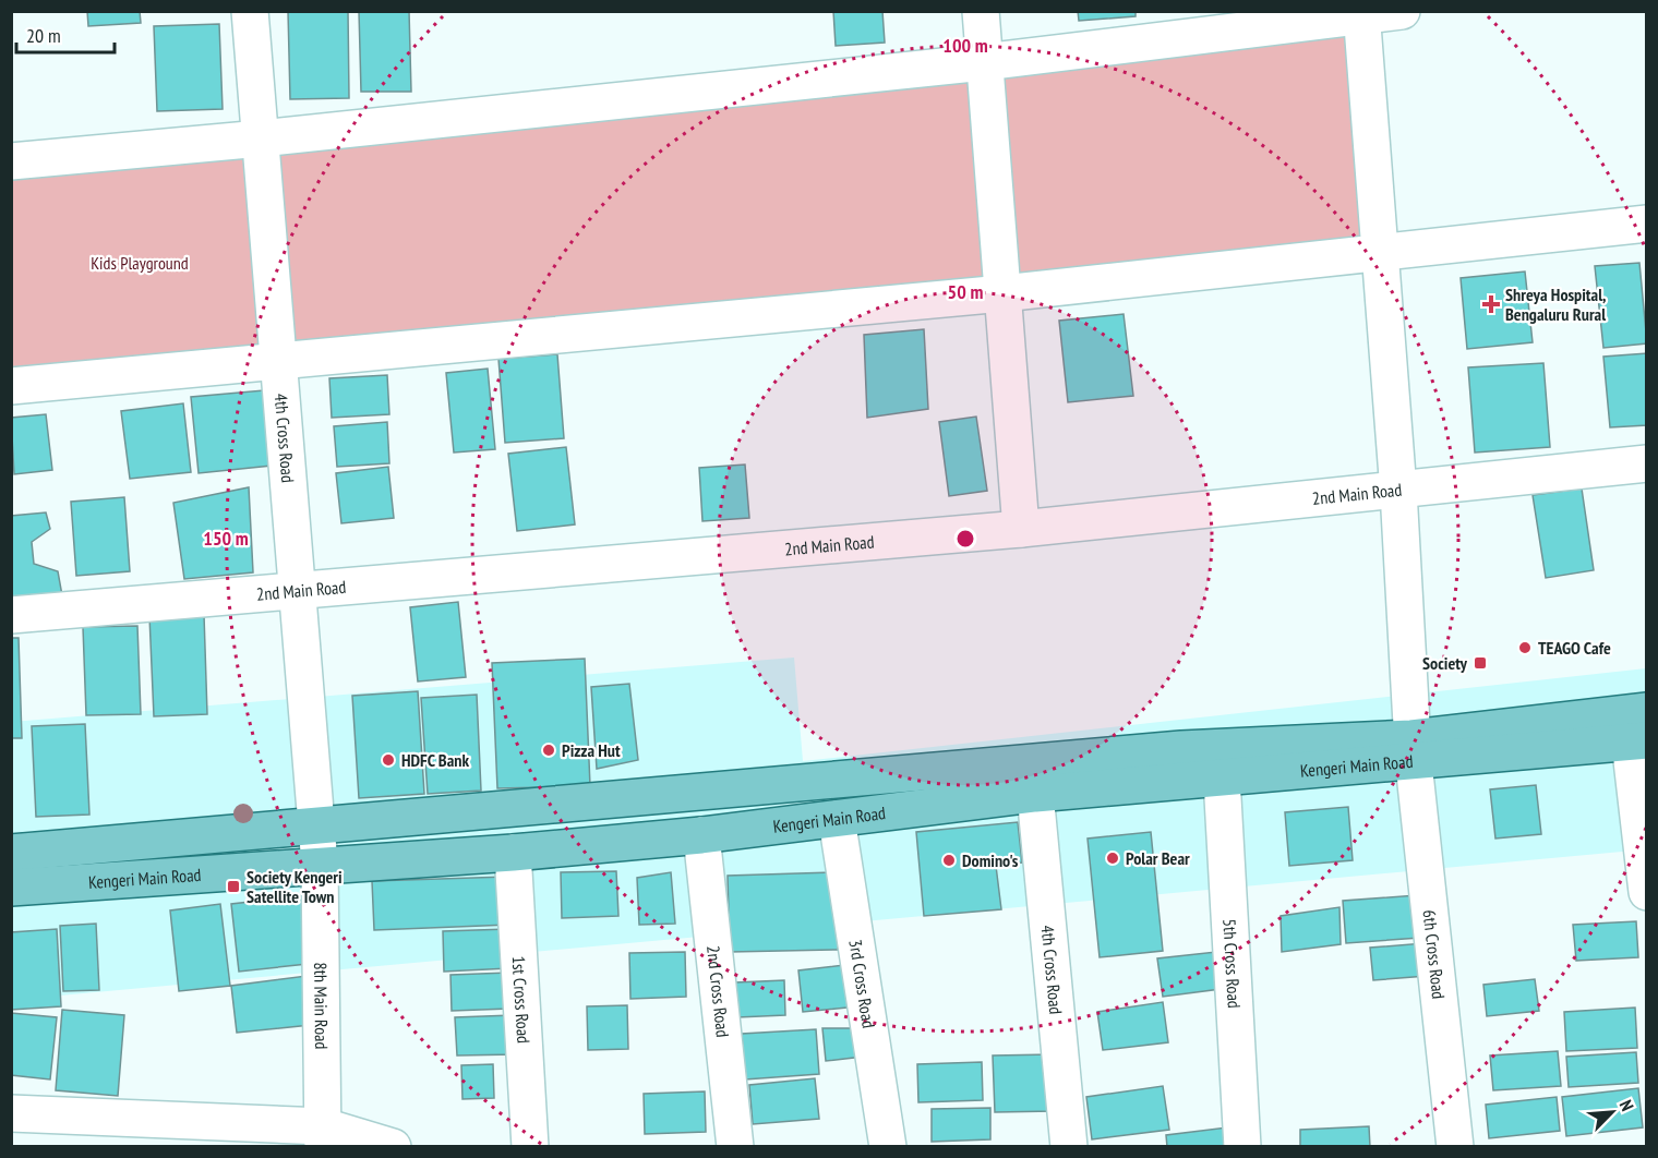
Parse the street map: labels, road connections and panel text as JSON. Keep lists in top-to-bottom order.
{
  "streets": {
    "main road": ["Kengeri Main Road"],
    "street": [
      "4th Cross Road",
      "2nd Main Road",
      "6th Cross Road",
      "5th Cross Road",
      "3rd Cross Road",
      "2nd Cross Road",
      "1st Cross Road",
      "8th Main Road"
    ]
  },
  "crossings": [
    ["4th Cross Road", "2nd Main Road"],
    ["4th Cross Road", "Kengeri Main Road"],
    ["4th Cross Road", "8th Main Road"],
    ["2nd Main Road", "6th Cross Road"],
    ["Kengeri Main Road", "6th Cross Road"],
    ["Kengeri Main Road", "5th Cross Road"],
    ["Kengeri Main Road", "3rd Cross Road"],
    ["Kengeri Main Road", "2nd Cross Road"],
    ["Kengeri Main Road", "1st Cross Road"],
    ["Kengeri Main Road", "8th Main Road"]
  ],
  "parks": ["Kids Playground"],
  "places": {
    "health": ["Shreya Hospital, Bengaluru Rural"],
    "other": [
      "TEAGO Cafe",
      "Pizza Hut",
      "HDFC Bank",
      "Polar Bear",
      "Domino's"
    ],
    "transit": ["Society", "Society Kengeri Satellite Town"]
  },
  "scale_bar": "20 m",
  "north": "top right",
  "rings": ["100 m", "50 m", "150 m"]
}
